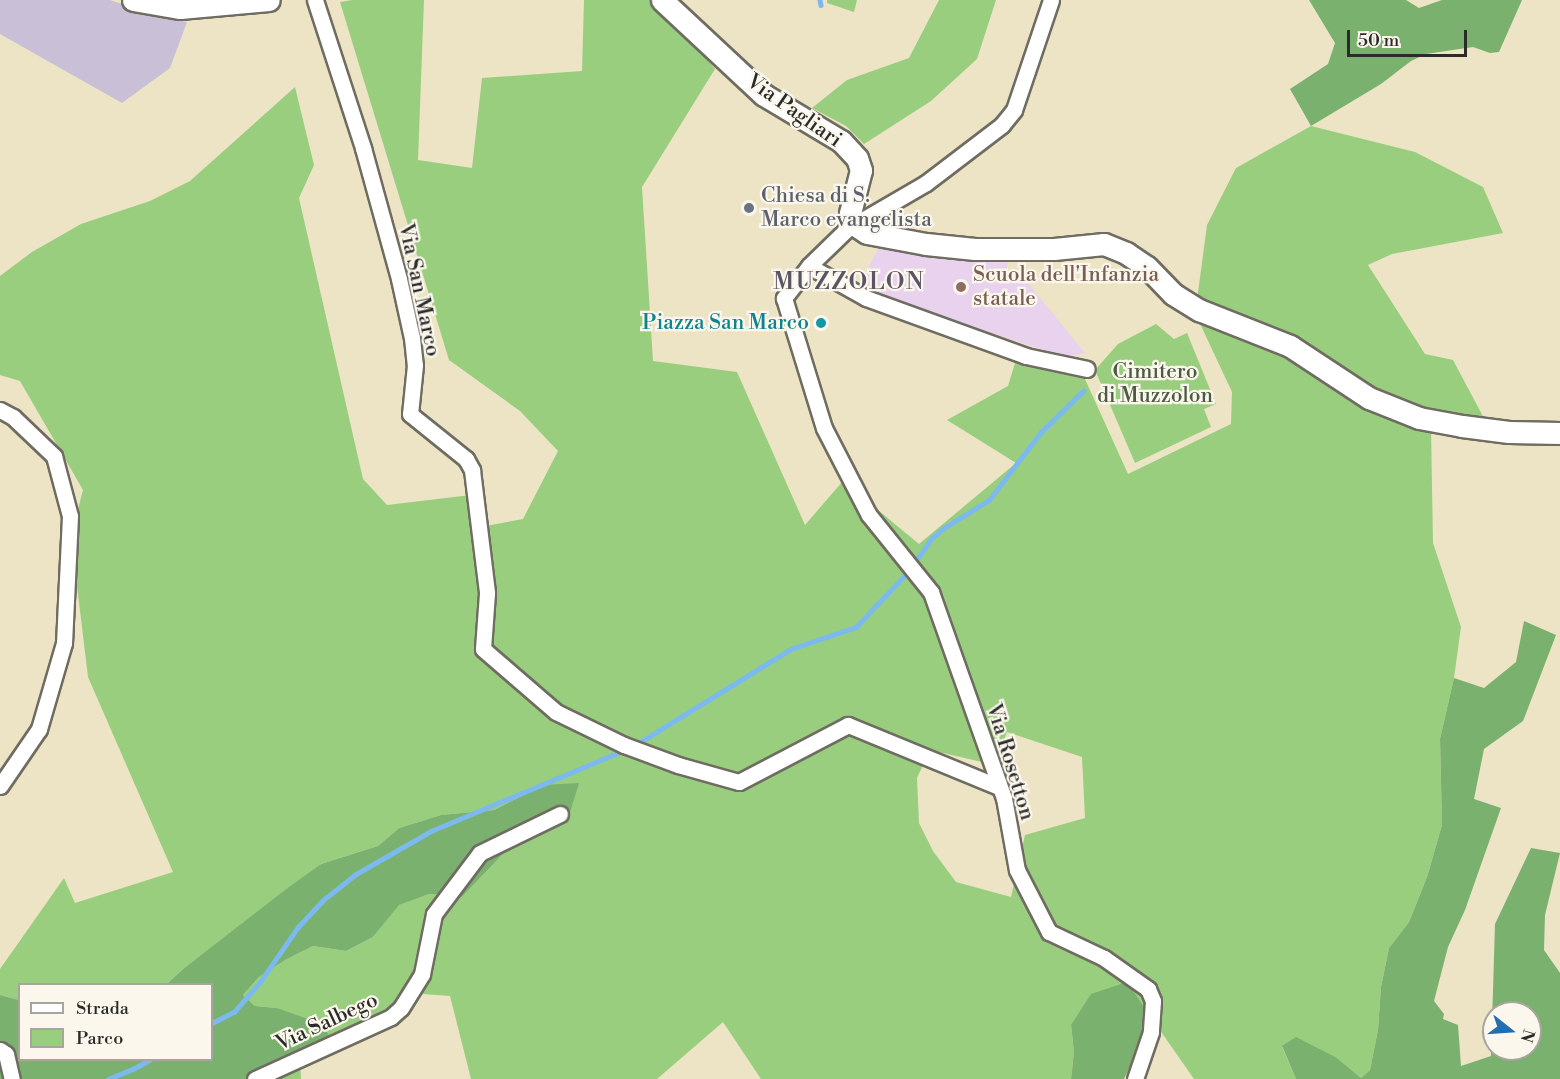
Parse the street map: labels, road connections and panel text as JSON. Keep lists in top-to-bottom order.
{
  "streets": {
    "street": [
      "Via Pagliari",
      "Via San Marco",
      "Via Rosetton",
      "Via Salbego"
    ]
  },
  "crossings": [
    ["Via San Marco", "Via Rosetton"]
  ],
  "districts": ["MUZZOLON"],
  "parks": ["Cimitero di Muzzolon"],
  "places": ["Chiesa di S. Marco evangelista", "Scuola dell'Infanzia statale", "Piazza San Marco"],
  "legend": ["Strada", "Parco"],
  "scale_bar": "50 m",
  "north": "right"
}
